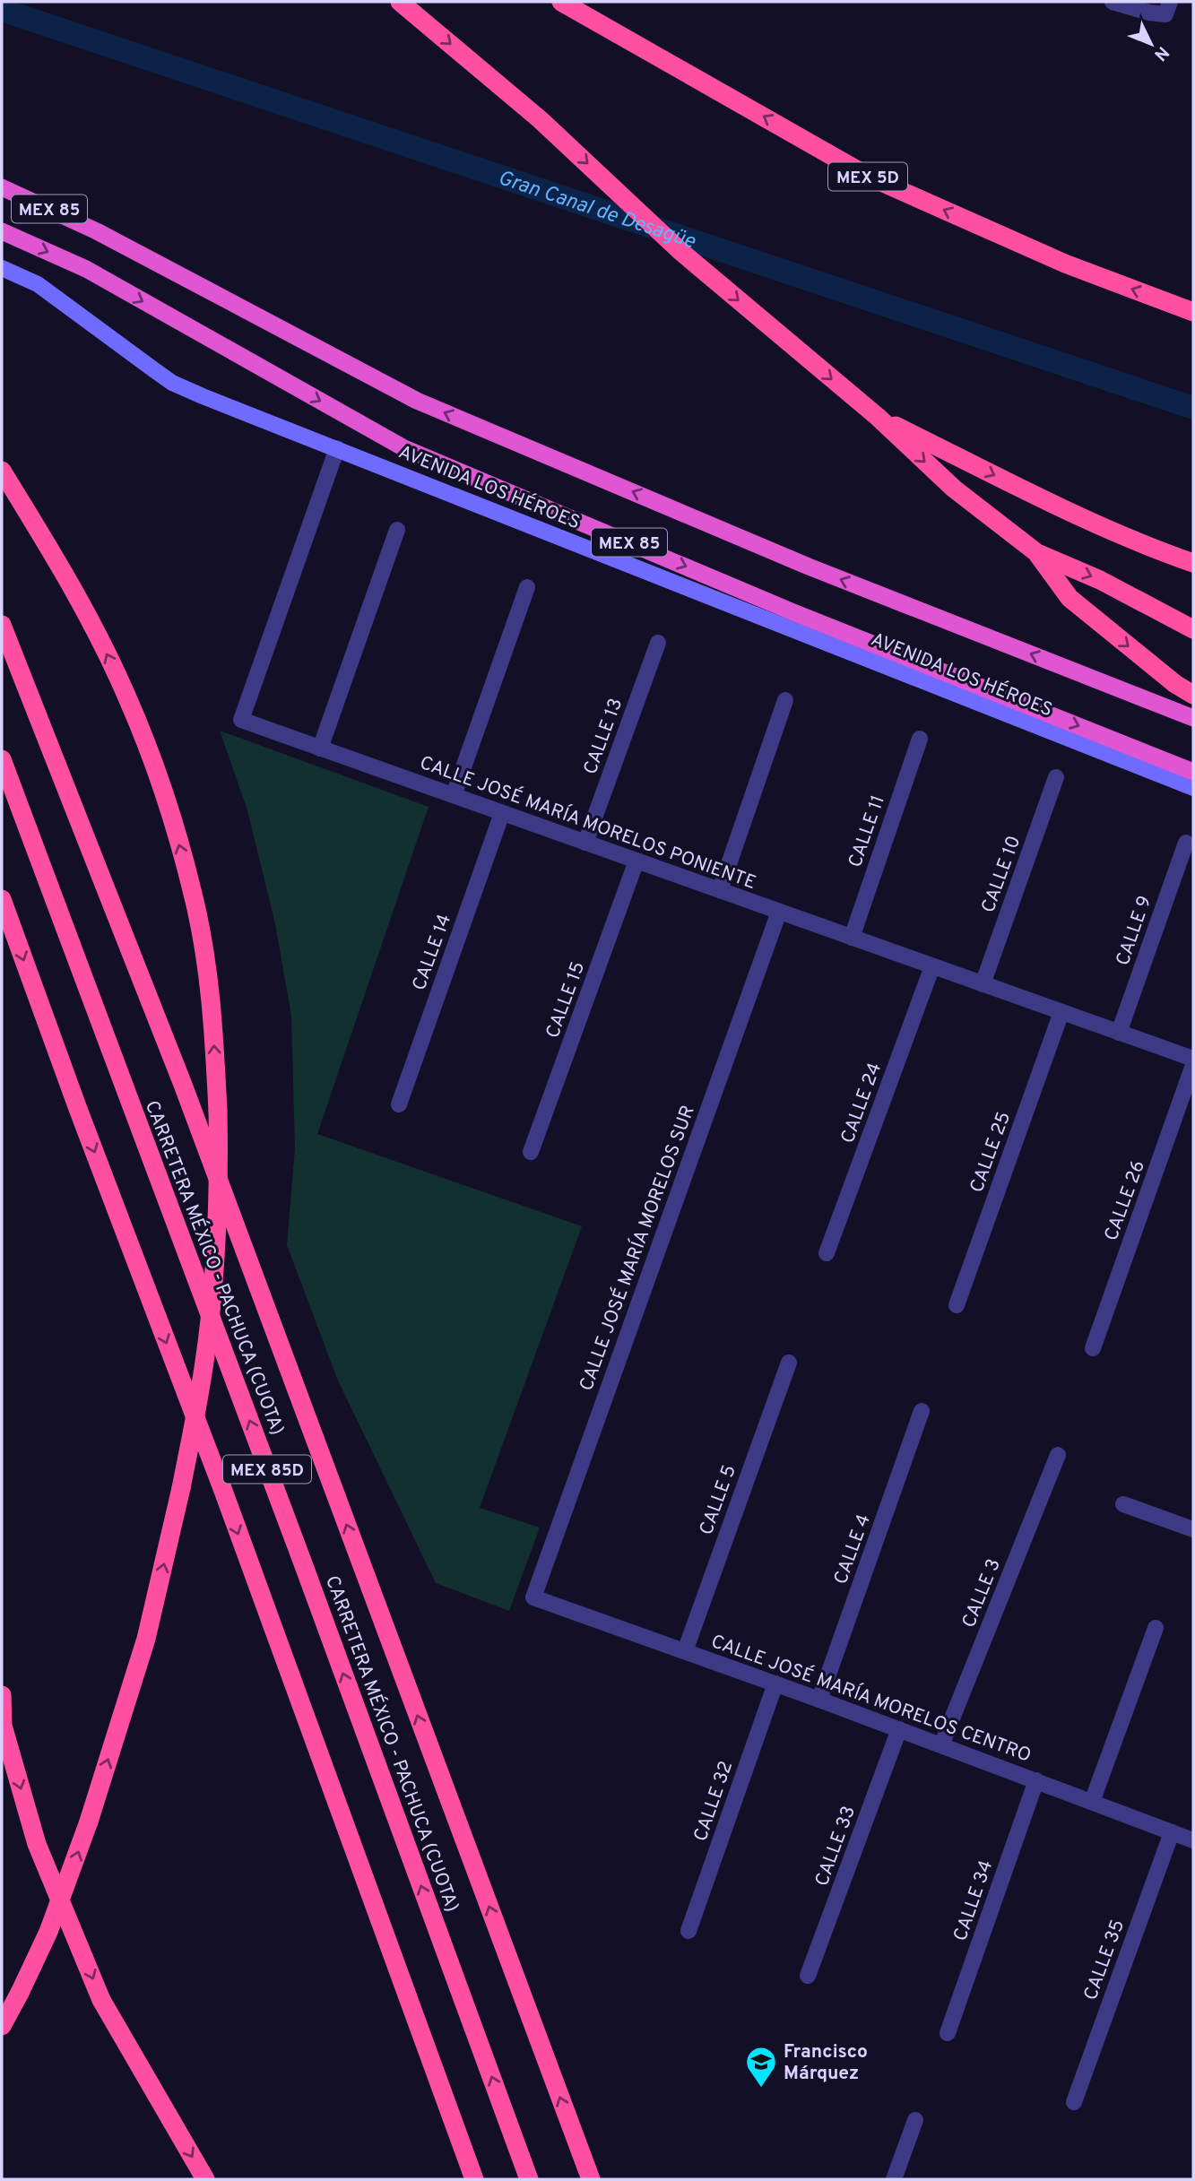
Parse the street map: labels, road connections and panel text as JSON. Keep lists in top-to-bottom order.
{
  "streets": {
    "highway": [
      "MEX 5D",
      "MEX 85",
      "CARRETERA MÉXICO - PACHUCA (CUOTA)",
      "MEX 85D"
    ],
    "main road": ["AVENIDA LOS HÉROES"],
    "street": [
      "CALLE 13",
      "CALLE JOSÉ MARÍA MORELOS PONIENTE",
      "CALLE 11",
      "CALLE 10",
      "CALLE 9",
      "CALLE 14",
      "CALLE 15",
      "CALLE 24",
      "CALLE 25",
      "CALLE 26",
      "CALLE JOSÉ MARÍA MORELOS SUR",
      "CALLE 5",
      "CALLE 4",
      "CALLE 3",
      "CALLE JOSÉ MARÍA MORELOS CENTRO",
      "CALLE 32",
      "CALLE 33",
      "CALLE 34",
      "CALLE 35"
    ]
  },
  "crossings": [
    ["AVENIDA LOS HÉROES", "CALLE JOSÉ MARÍA MORELOS PONIENTE"],
    ["CALLE 13", "CALLE JOSÉ MARÍA MORELOS PONIENTE"],
    ["CALLE JOSÉ MARÍA MORELOS PONIENTE", "CALLE 11"],
    ["CALLE JOSÉ MARÍA MORELOS PONIENTE", "CALLE 10"],
    ["CALLE JOSÉ MARÍA MORELOS PONIENTE", "CALLE 9"],
    ["CALLE JOSÉ MARÍA MORELOS PONIENTE", "CALLE 14"],
    ["CALLE JOSÉ MARÍA MORELOS PONIENTE", "CALLE 15"],
    ["CALLE JOSÉ MARÍA MORELOS PONIENTE", "CALLE 24"],
    ["CALLE JOSÉ MARÍA MORELOS PONIENTE", "CALLE 25"],
    ["CALLE JOSÉ MARÍA MORELOS PONIENTE", "CALLE JOSÉ MARÍA MORELOS SUR"],
    ["CALLE JOSÉ MARÍA MORELOS SUR", "CALLE JOSÉ MARÍA MORELOS CENTRO"],
    ["CALLE 5", "CALLE JOSÉ MARÍA MORELOS CENTRO"],
    ["CALLE 4", "CALLE JOSÉ MARÍA MORELOS CENTRO"],
    ["CALLE 3", "CALLE JOSÉ MARÍA MORELOS CENTRO"],
    ["CALLE JOSÉ MARÍA MORELOS CENTRO", "CALLE 32"],
    ["CALLE JOSÉ MARÍA MORELOS CENTRO", "CALLE 33"],
    ["CALLE JOSÉ MARÍA MORELOS CENTRO", "CALLE 34"],
    ["CALLE JOSÉ MARÍA MORELOS CENTRO", "CALLE 35"]
  ],
  "water": ["Gran Canal de Desagüe"],
  "places": {
    "school or university": ["Francisco Márquez"]
  },
  "north": "bottom right"
}
